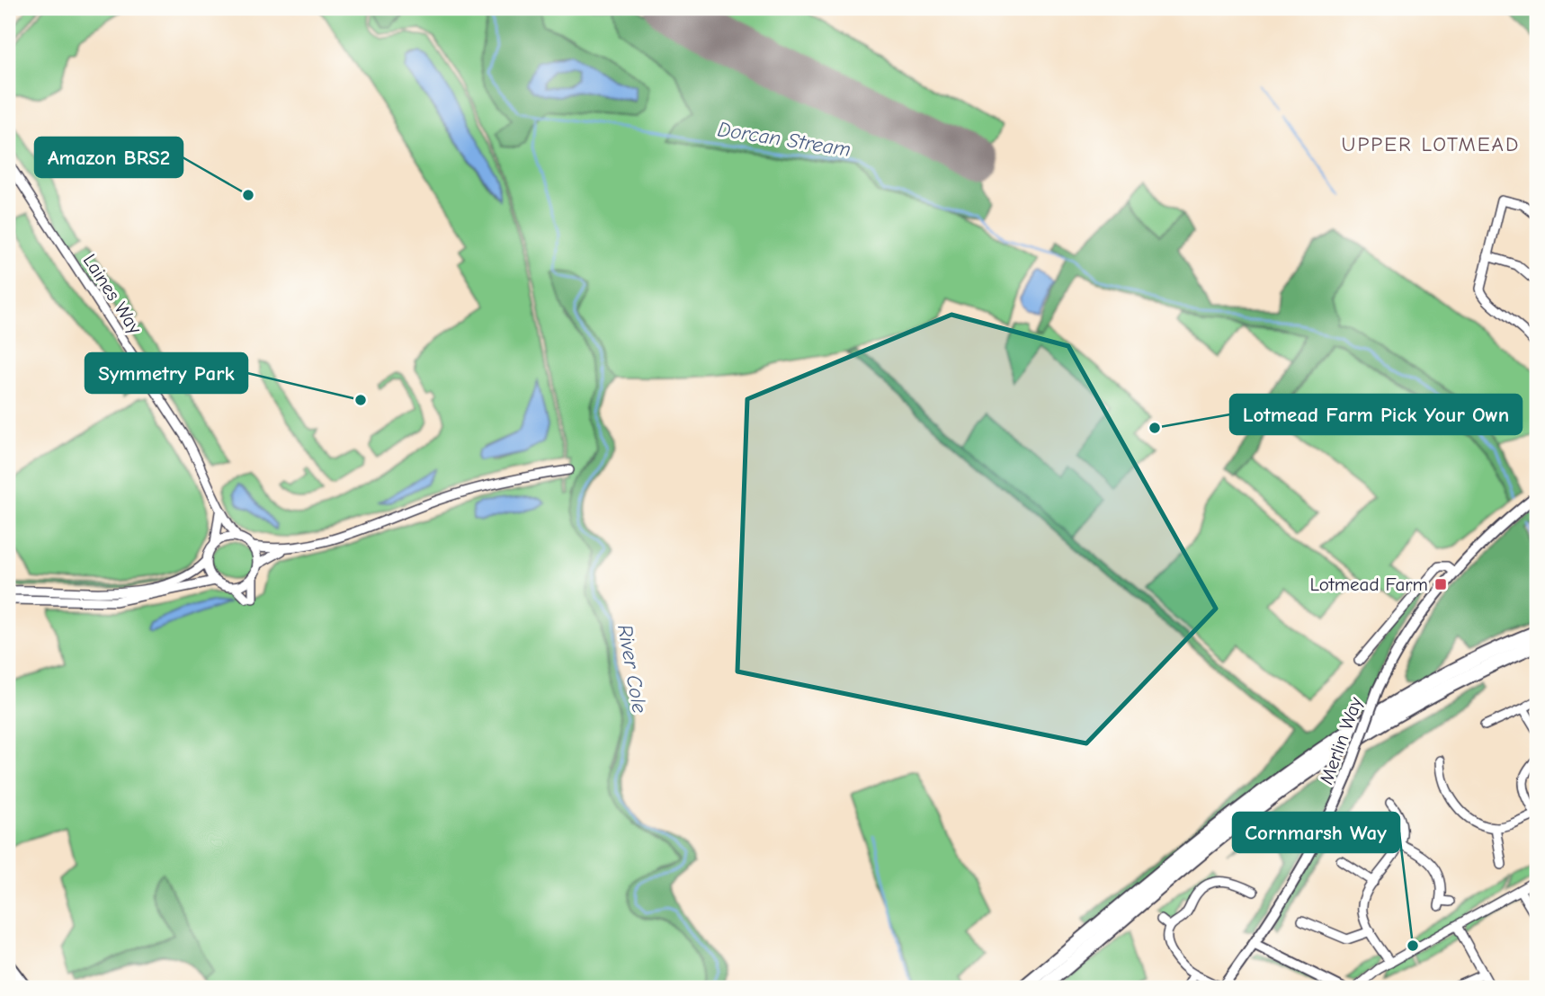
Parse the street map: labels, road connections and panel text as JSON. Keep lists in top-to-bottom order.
{
  "streets": {
    "street": ["Laines Way", "Merlin Way"]
  },
  "districts": ["UPPER LOTMEAD"],
  "water": ["Dorcan Stream", "River Cole"],
  "places": {
    "other": [
      "Amazon BRS2",
      "Symmetry Park",
      "Lotmead Farm Pick Your Own",
      "Cornmarsh Way"
    ],
    "transit": ["Lotmead Farm"]
  }
}
